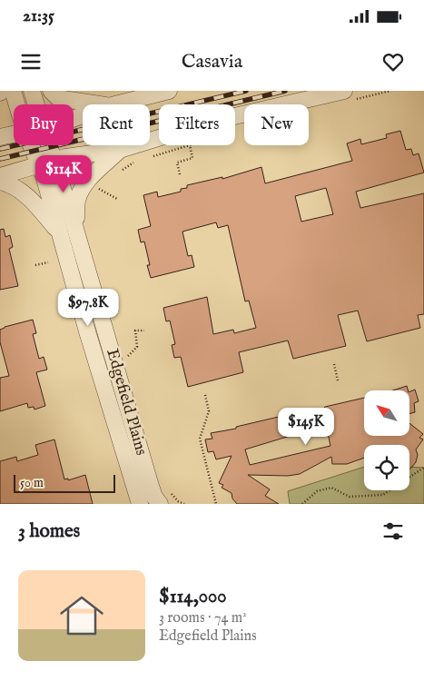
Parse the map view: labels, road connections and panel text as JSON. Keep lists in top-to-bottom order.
{
  "streets": {
    "street": ["Edgefield Plains"]
  },
  "scale_bar": "50 m",
  "north": "top left",
  "page": {
    "status": "21:35",
    "header": "Casavia",
    "chip": [
      "Buy",
      "Rent",
      "Filters",
      "New"
    ],
    "price": ["$114K", "$97.8K", "$145K"],
    "scale": "50 m",
    "heading": "3 homes",
    "list": [
      {
        "name": "$114,000",
        "note": "3 rooms · 74 m² · Edgefield Plains"
      }
    ]
  }
}
